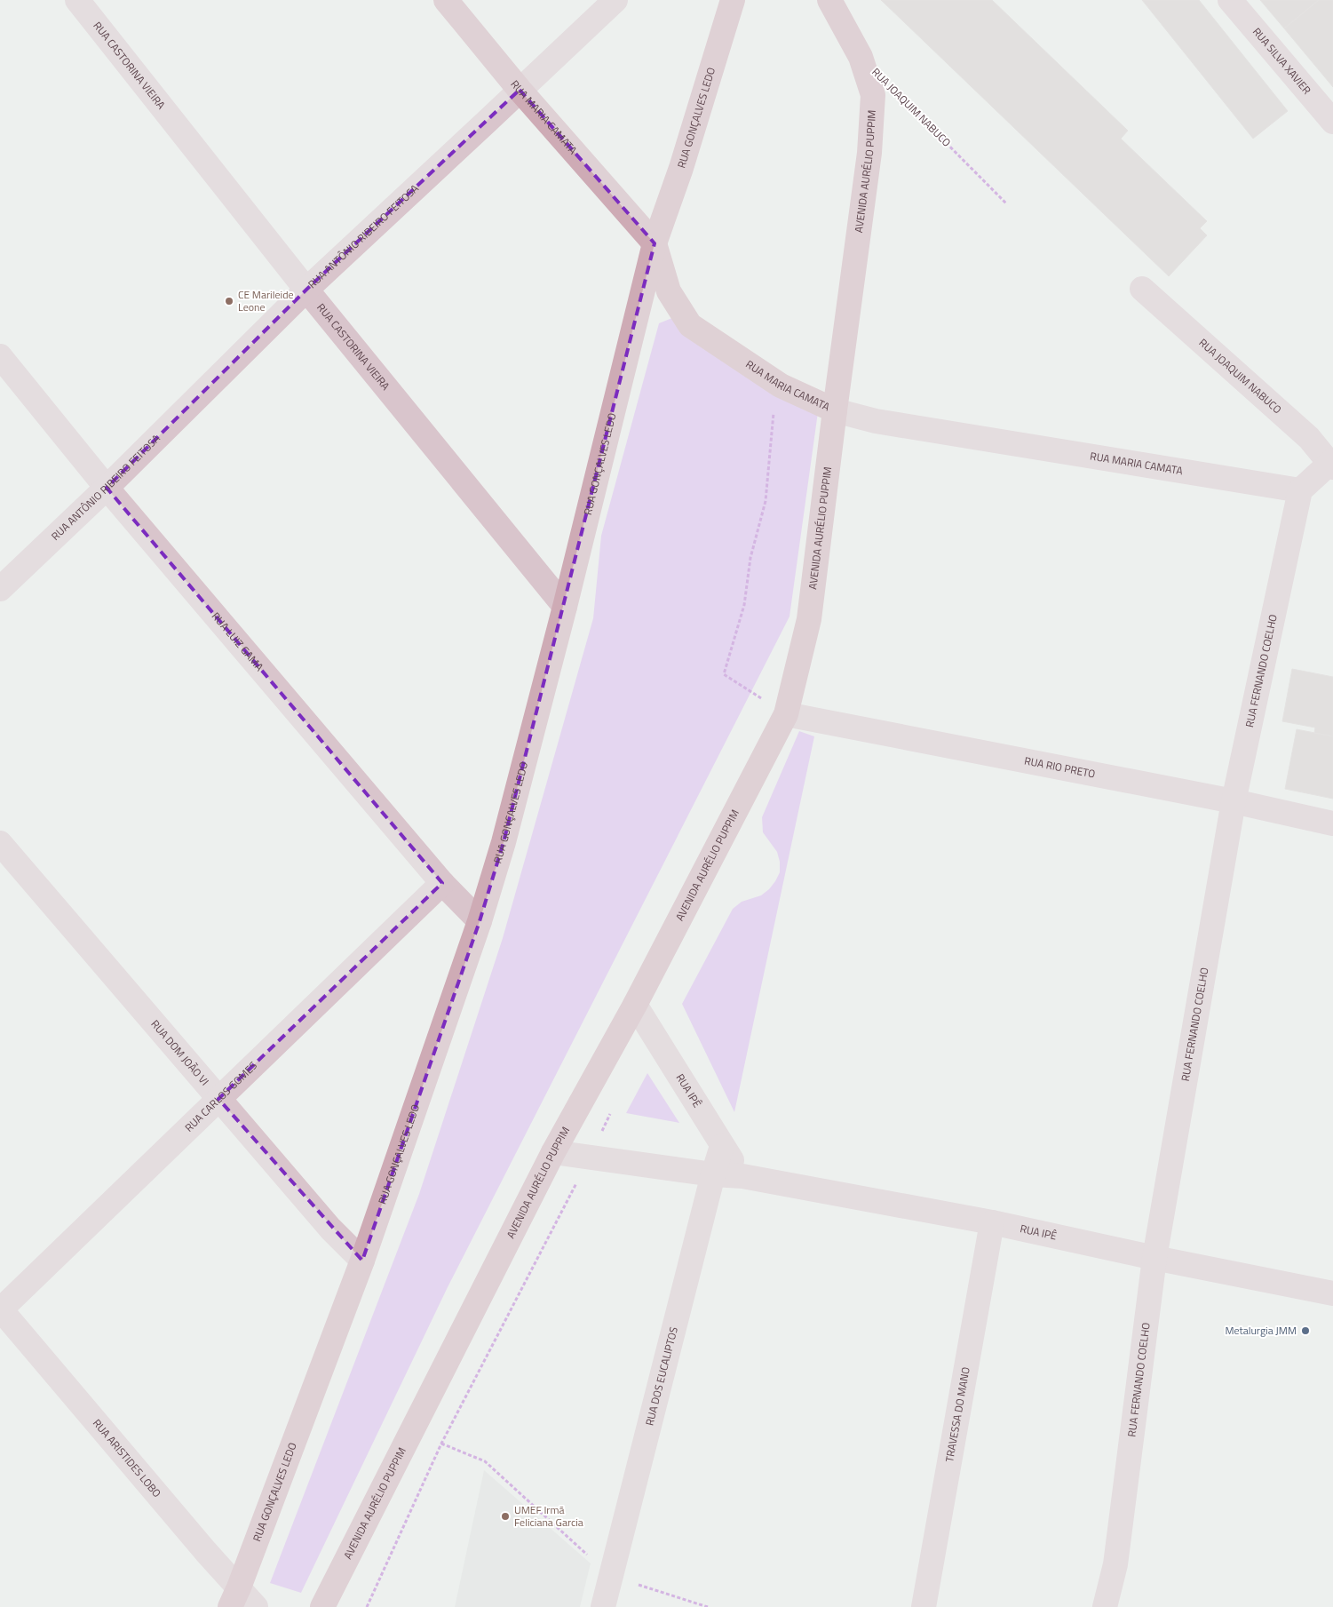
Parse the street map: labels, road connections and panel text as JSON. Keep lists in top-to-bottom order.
{
  "streets": {
    "main road": ["RUA MARIA CAMATA", "RUA GONÇALVES LEDO", "AVENIDA AURÉLIO PUPPIM"],
    "street": [
      "RUA SILVA XAVIER",
      "RUA CASTORINA VIEIRA",
      "RUA JOAQUIM NABUCO",
      "RUA ANTÔNIO RIBEIRO FEITOSA",
      "RUA LUIZ GAMA",
      "RUA FERNANDO COELHO",
      "RUA RIO PRETO",
      "RUA DOM JOÃO VI",
      "RUA IPÊ",
      "RUA CARLOS GOMES",
      "RUA DOS EUCALIPTOS",
      "TRAVESSA DO MANO",
      "RUA ARISTIDES LOBO"
    ]
  },
  "crossings": [
    ["RUA CASTORINA VIEIRA", "RUA GONÇALVES LEDO"],
    ["RUA CASTORINA VIEIRA", "RUA ANTÔNIO RIBEIRO FEITOSA"],
    ["RUA MARIA CAMATA", "RUA GONÇALVES LEDO"],
    ["RUA MARIA CAMATA", "AVENIDA AURÉLIO PUPPIM"],
    ["RUA MARIA CAMATA", "RUA ANTÔNIO RIBEIRO FEITOSA"],
    ["RUA MARIA CAMATA", "RUA FERNANDO COELHO"],
    ["RUA GONÇALVES LEDO", "RUA LUIZ GAMA"],
    ["RUA GONÇALVES LEDO", "RUA DOM JOÃO VI"],
    ["RUA GONÇALVES LEDO", "RUA ARISTIDES LOBO"],
    ["AVENIDA AURÉLIO PUPPIM", "RUA RIO PRETO"],
    ["AVENIDA AURÉLIO PUPPIM", "RUA IPÊ"],
    ["RUA ANTÔNIO RIBEIRO FEITOSA", "RUA LUIZ GAMA"],
    ["RUA LUIZ GAMA", "RUA CARLOS GOMES"],
    ["RUA FERNANDO COELHO", "RUA RIO PRETO"],
    ["RUA FERNANDO COELHO", "RUA IPÊ"],
    ["RUA DOM JOÃO VI", "RUA CARLOS GOMES"],
    ["RUA IPÊ", "RUA DOS EUCALIPTOS"],
    ["RUA IPÊ", "TRAVESSA DO MANO"],
    ["RUA CARLOS GOMES", "RUA ARISTIDES LOBO"]
  ],
  "places": ["CE Marileide Leone", "Metalurgia JMM", "UMEF Irmã Feliciana Garcia"]
}
